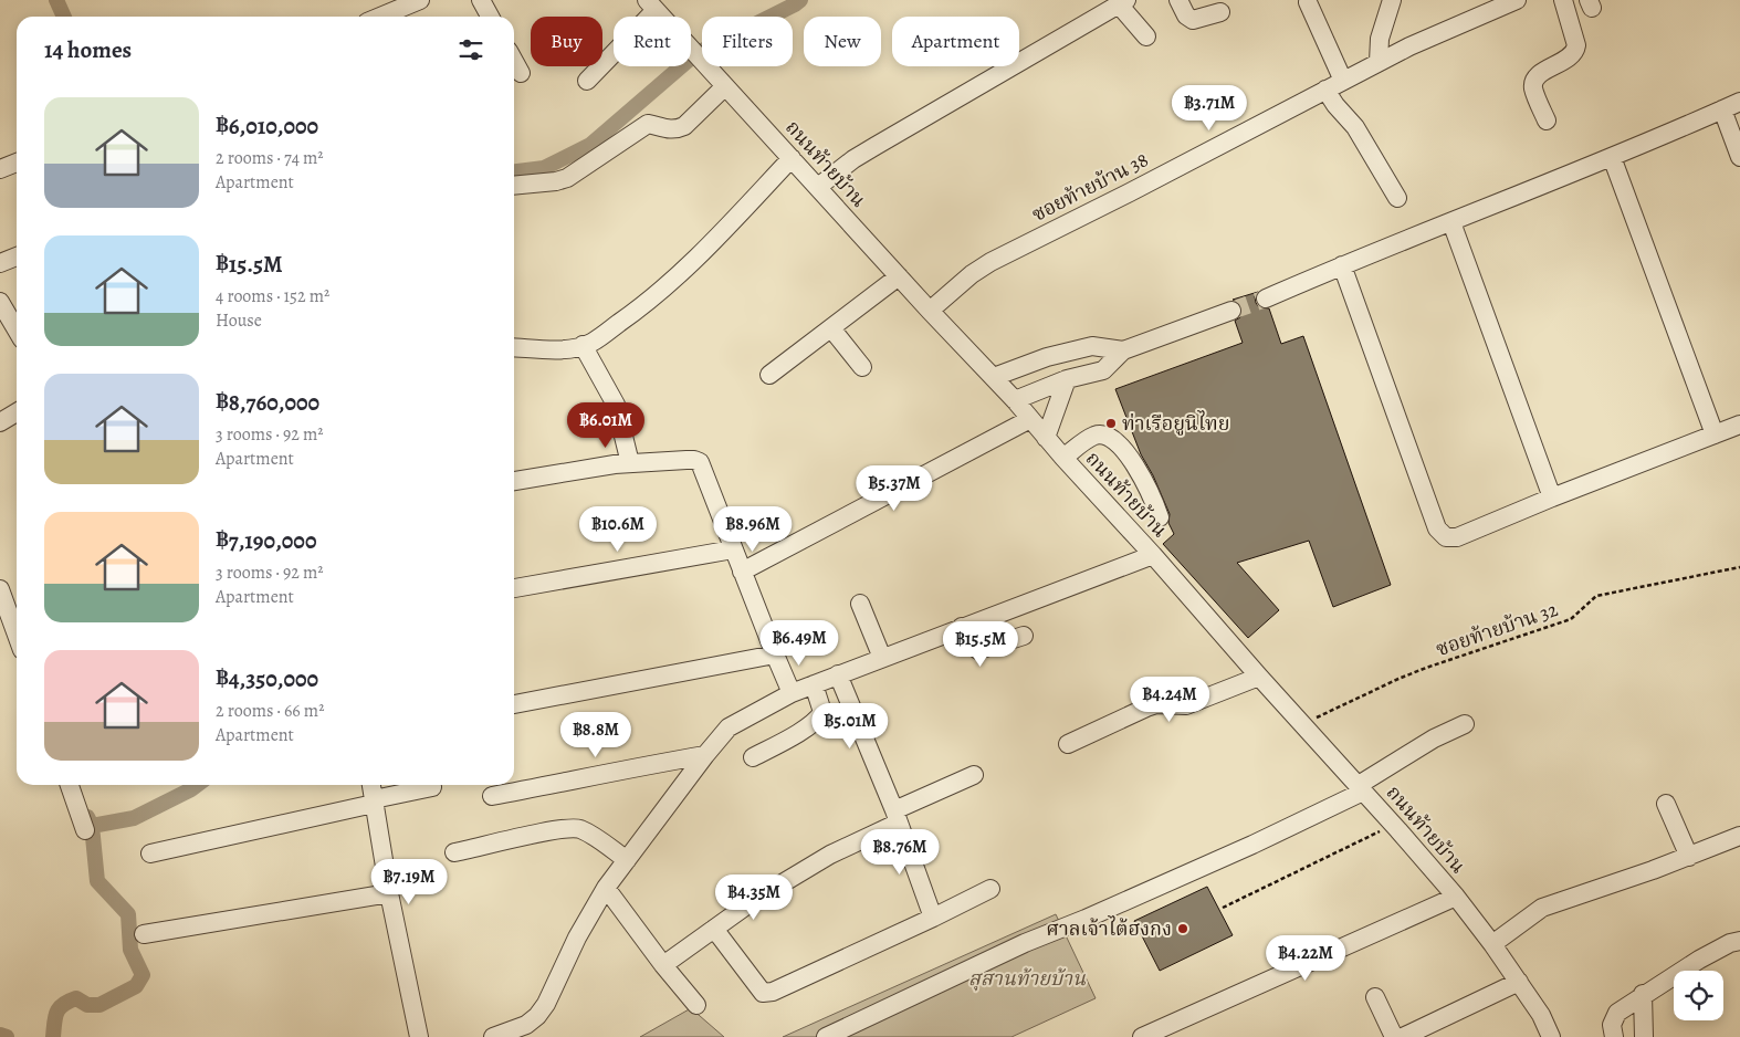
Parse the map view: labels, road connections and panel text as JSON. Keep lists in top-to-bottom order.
{
  "streets": {
    "street": ["ถนนท้ายบ้าน", "ซอยท้ายบ้าน 38"],
    "path": ["ซอยท้ายบ้าน 32"]
  },
  "crossings": [
    ["ถนนท้ายบ้าน", "ซอยท้ายบ้าน 38"]
  ],
  "parks": ["สุสานท้ายบ้าน"],
  "places": ["ท่าเรือยูนิไทย", "ศาลเจ้าไต้ฮงกง"],
  "page": {
    "chip": [
      "Buy",
      "Rent",
      "Filters",
      "New",
      "Apartment"
    ],
    "heading": "14 homes",
    "list": [
      {
        "name": "฿6,010,000",
        "note": "2 rooms · 74 m² · Apartment"
      },
      {
        "name": "฿15.5M",
        "note": "4 rooms · 152 m² · House"
      },
      {
        "name": "฿8,760,000",
        "note": "3 rooms · 92 m² · Apartment"
      },
      {
        "name": "฿7,190,000",
        "note": "3 rooms · 92 m² · Apartment"
      },
      {
        "name": "฿4,350,000",
        "note": "2 rooms · 66 m² · Apartment"
      }
    ],
    "price": [
      "฿3.71M",
      "฿6.01M",
      "฿5.37M",
      "฿10.6M",
      "฿8.96M",
      "฿6.49M",
      "฿15.5M",
      "฿4.24M",
      "฿5.01M",
      "฿8.8M",
      "฿8.76M",
      "฿7.19M",
      "฿4.35M",
      "฿4.22M"
    ]
  }
}
